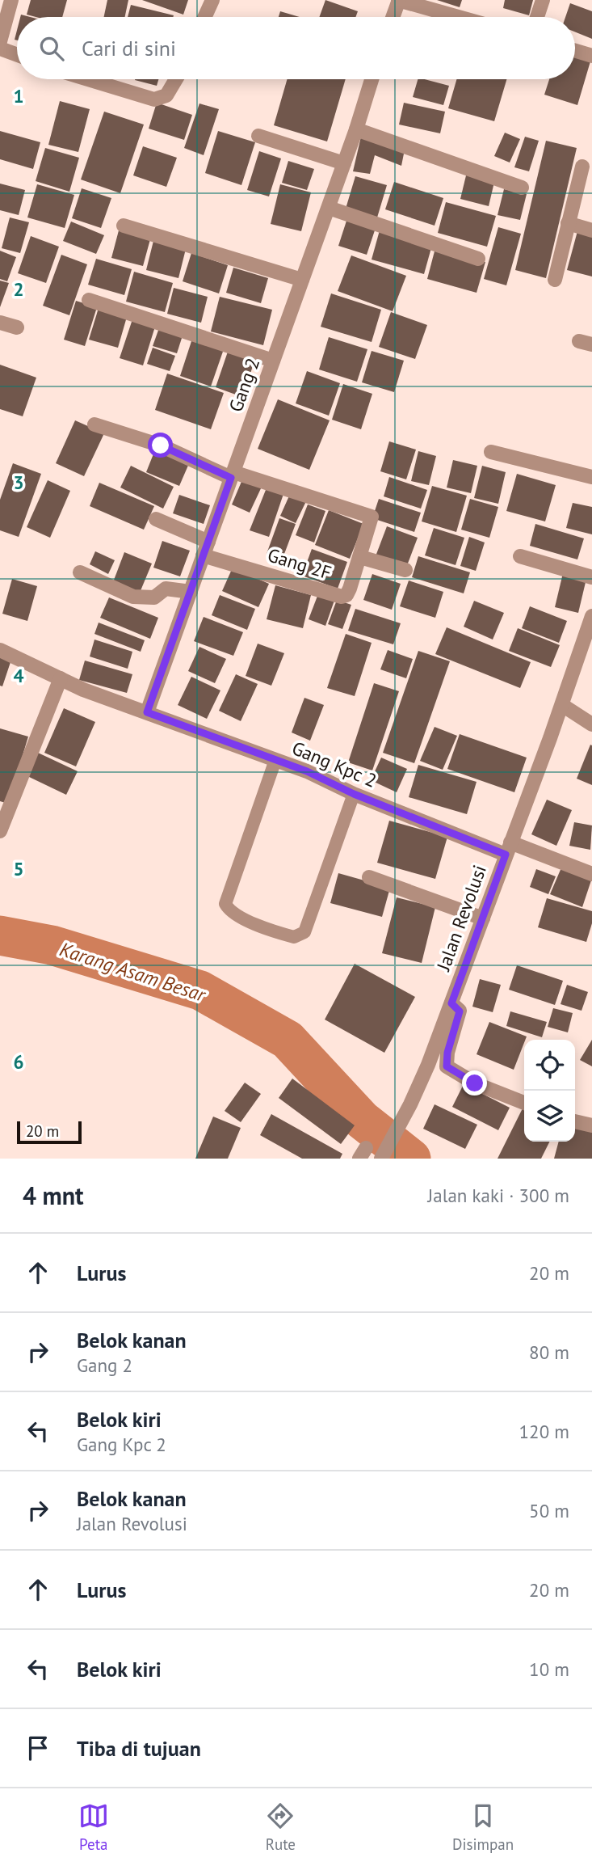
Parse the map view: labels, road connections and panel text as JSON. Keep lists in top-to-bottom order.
{
  "streets": {
    "street": [
      "Gang 2",
      "Gang 2F",
      "Gang Kpc 2",
      "Jalan Revolusi"
    ]
  },
  "crossings": [
    ["Gang 2", "Gang 2F"],
    ["Gang 2", "Gang Kpc 2"],
    ["Gang Kpc 2", "Jalan Revolusi"]
  ],
  "water": ["Karang Asam Besar"],
  "scale_bar": "20 m",
  "page": {
    "search": "Cari di sini",
    "scale": "20 m",
    "heading": ["4 mnt", "Jalan kaki · 300 m"],
    "list": [
      ["Lurus", "20 m"],
      ["Belok kanan", "Gang 2", "80 m"],
      ["Belok kiri", "Gang Kpc 2", "120 m"],
      ["Belok kanan", "Jalan Revolusi", "50 m"],
      ["Lurus", "20 m"],
      ["Belok kiri", "10 m"],
      "Tiba di tujuan"
    ],
    "nav": ["Peta", "Rute", "Disimpan"]
  },
  "grid": {
    "rows": [
      "1",
      "2",
      "3",
      "4",
      "5",
      "6"
    ]
  }
}
